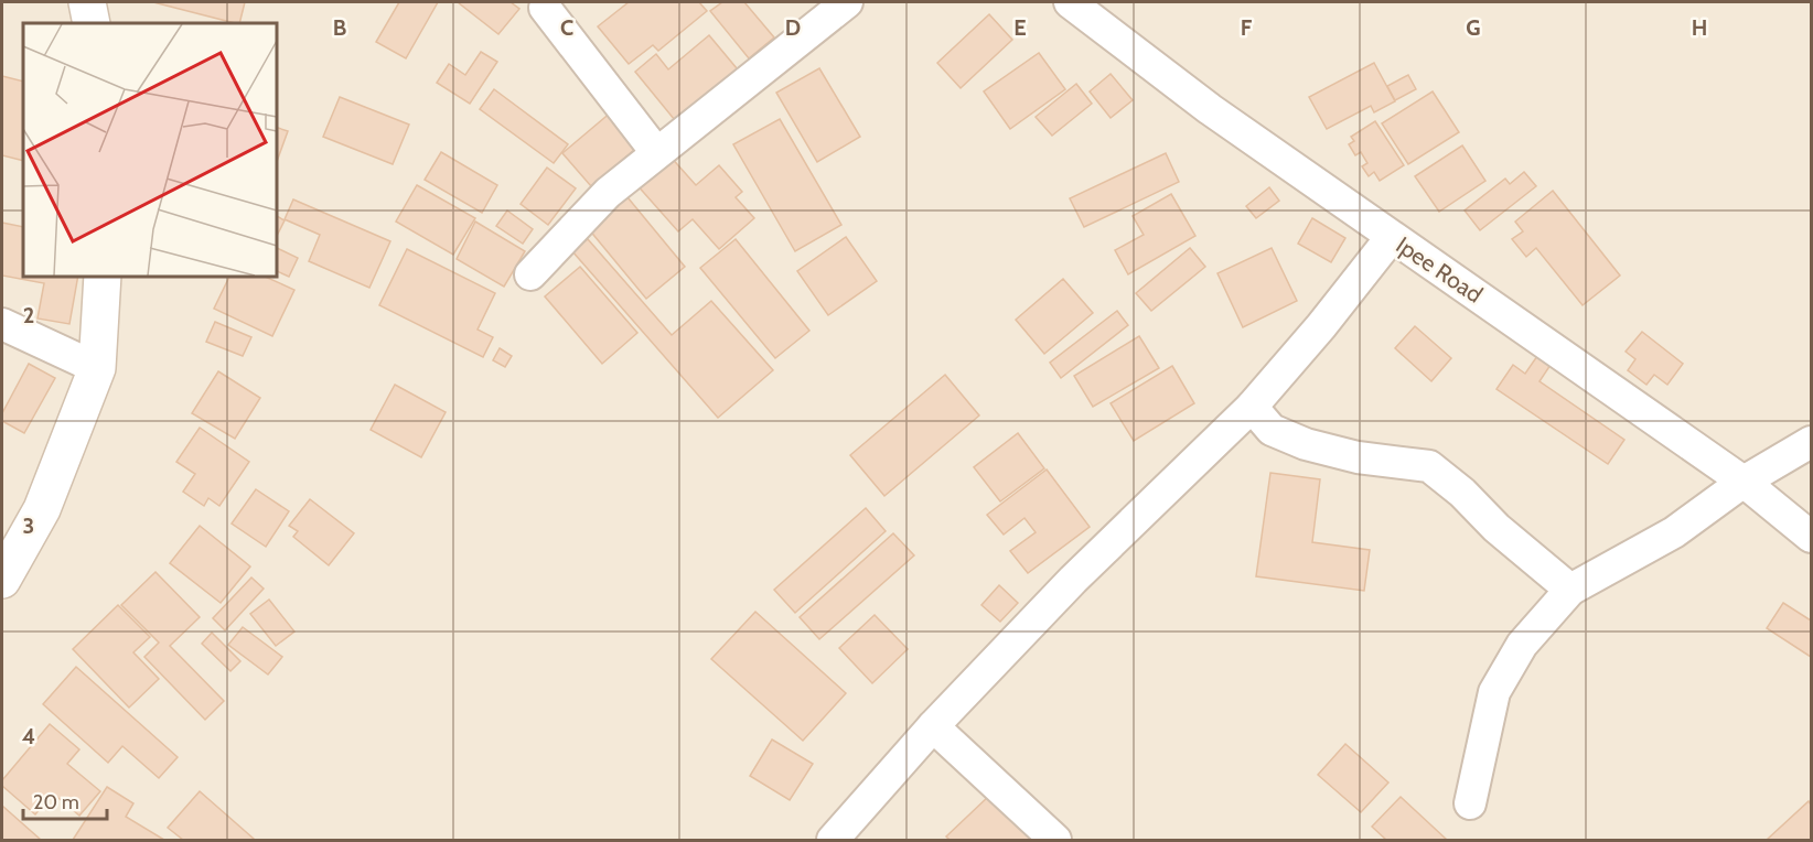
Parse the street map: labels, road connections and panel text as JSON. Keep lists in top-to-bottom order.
{
  "streets": {
    "street": ["Ipee Road"]
  },
  "scale_bar": "20 m",
  "grid": {
    "columns": [
      "B",
      "C",
      "D",
      "E",
      "F",
      "G",
      "H"
    ],
    "rows": ["2", "3", "4"]
  }
}
